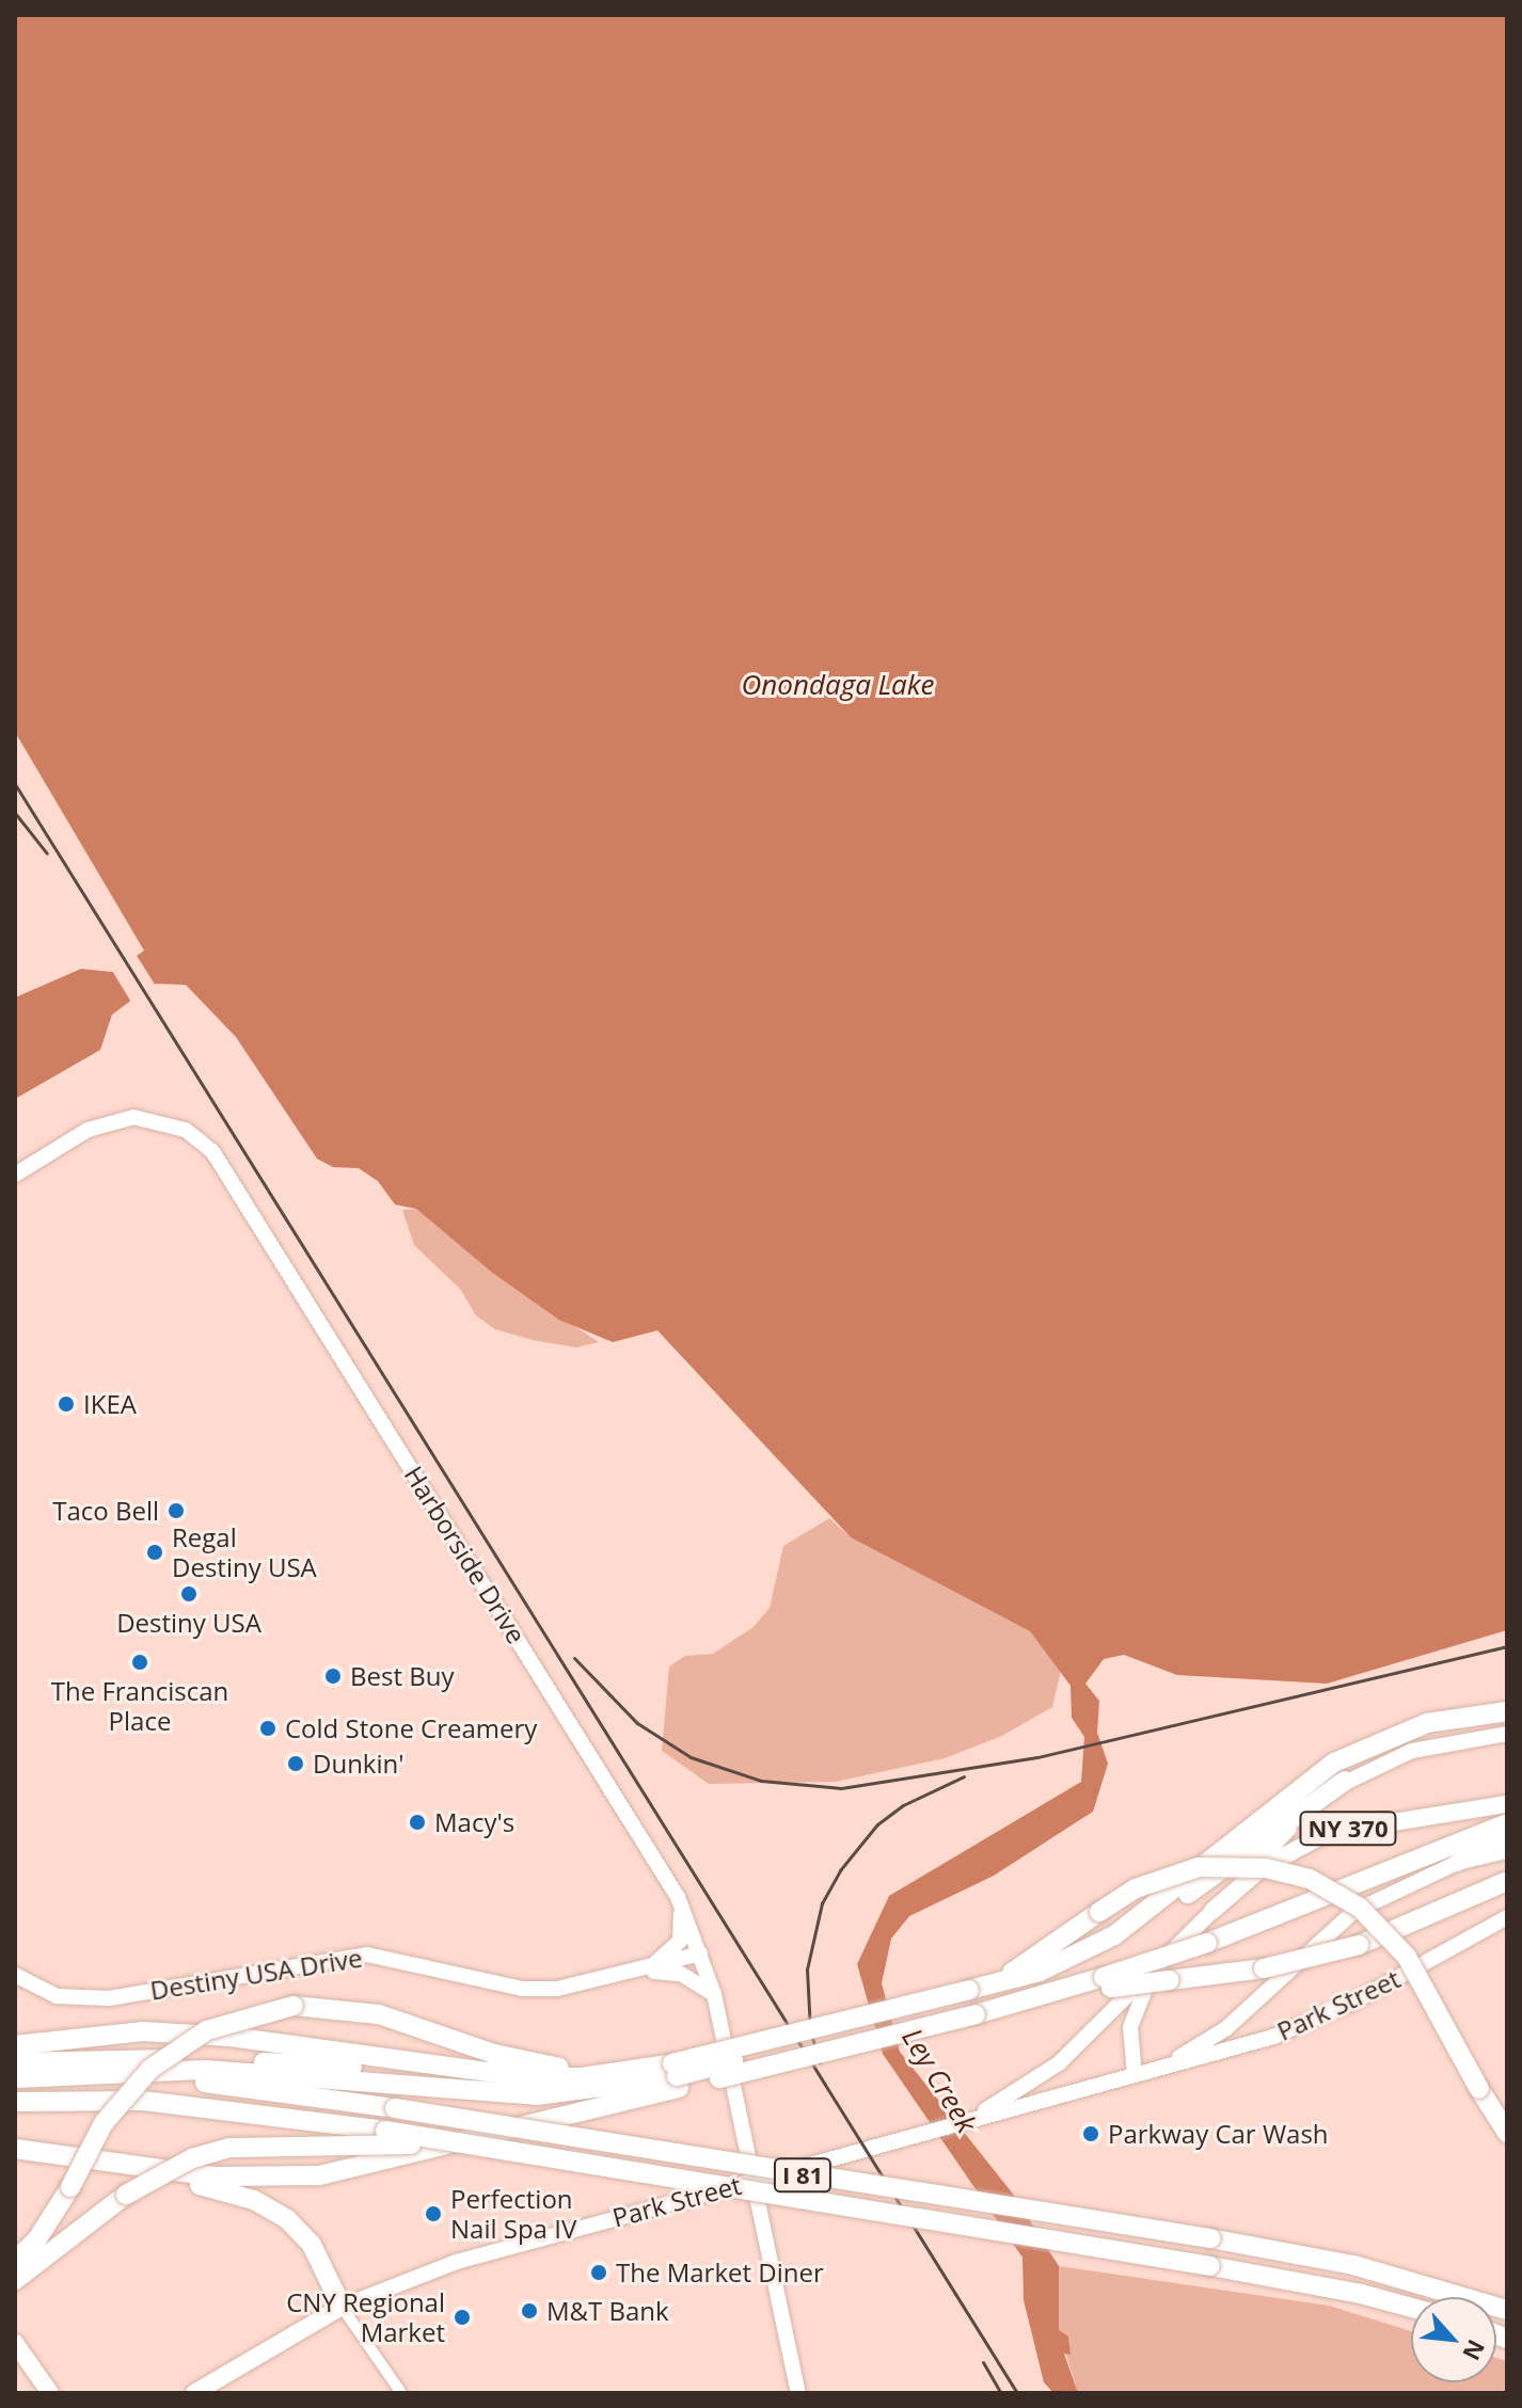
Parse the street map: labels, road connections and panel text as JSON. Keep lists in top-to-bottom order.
{
  "streets": {
    "highway": ["I 81"],
    "main road": ["NY 370", "Park Street"],
    "street": ["Harborside Drive", "Destiny USA Drive"]
  },
  "crossings": [
    ["Harborside Drive", "Destiny USA Drive"],
    ["Harborside Drive", "Park Street"],
    ["NY 370", "Park Street"]
  ],
  "water": ["Onondaga Lake", "Ley Creek"],
  "places": [
    "IKEA",
    "Taco Bell",
    "Regal Destiny USA",
    "Destiny USA",
    "The Franciscan Place",
    "Best Buy",
    "Cold Stone Creamery",
    "Dunkin'",
    "Macy's",
    "Parkway Car Wash",
    "Perfection Nail Spa IV",
    "The Market Diner",
    "M&T Bank",
    "CNY Regional Market"
  ],
  "north": "bottom right"
}
